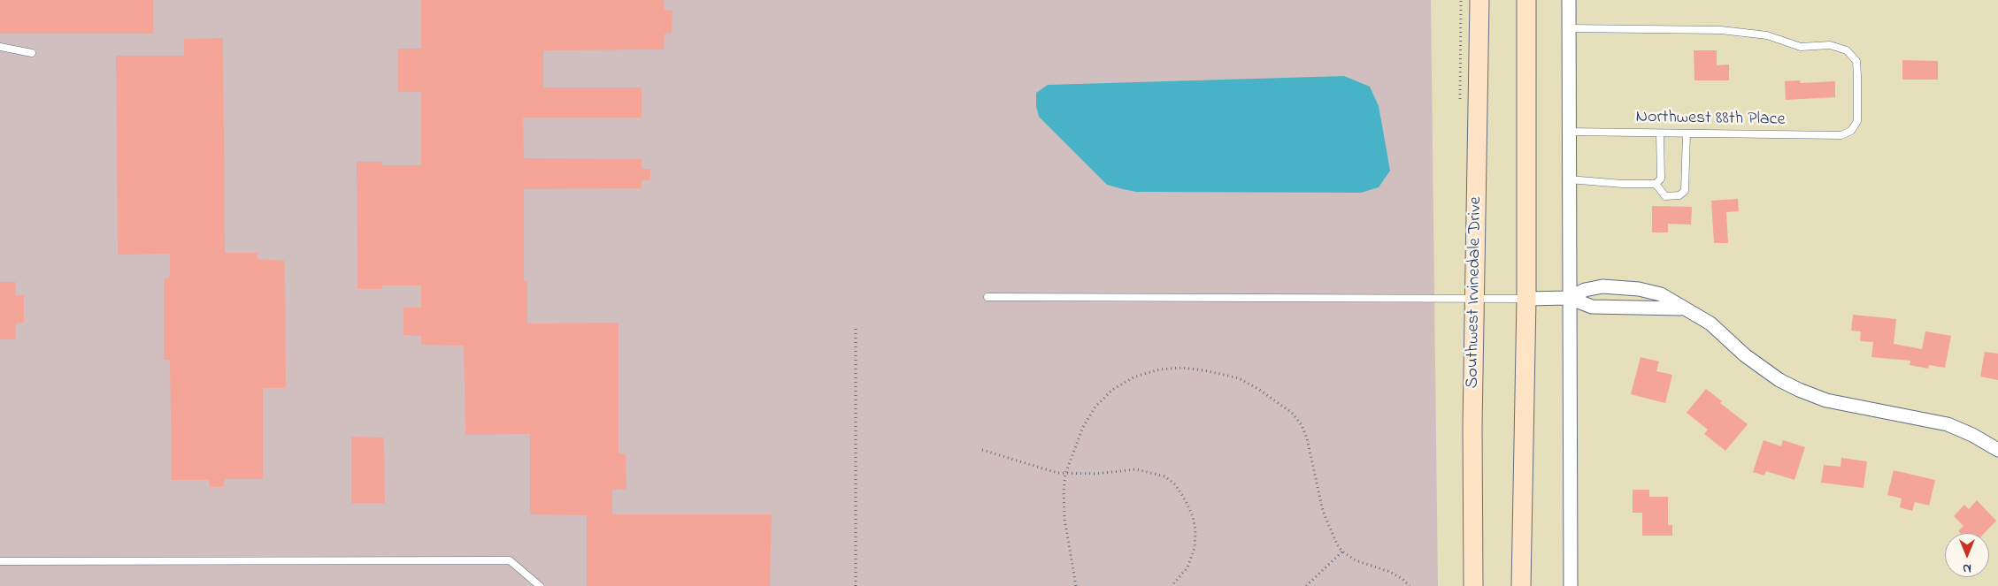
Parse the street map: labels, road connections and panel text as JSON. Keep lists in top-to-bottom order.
{
  "streets": {
    "main road": ["Southwest Irvinedale Drive"],
    "lane": ["Northwest 88th Place"]
  },
  "north": "bottom"
}
